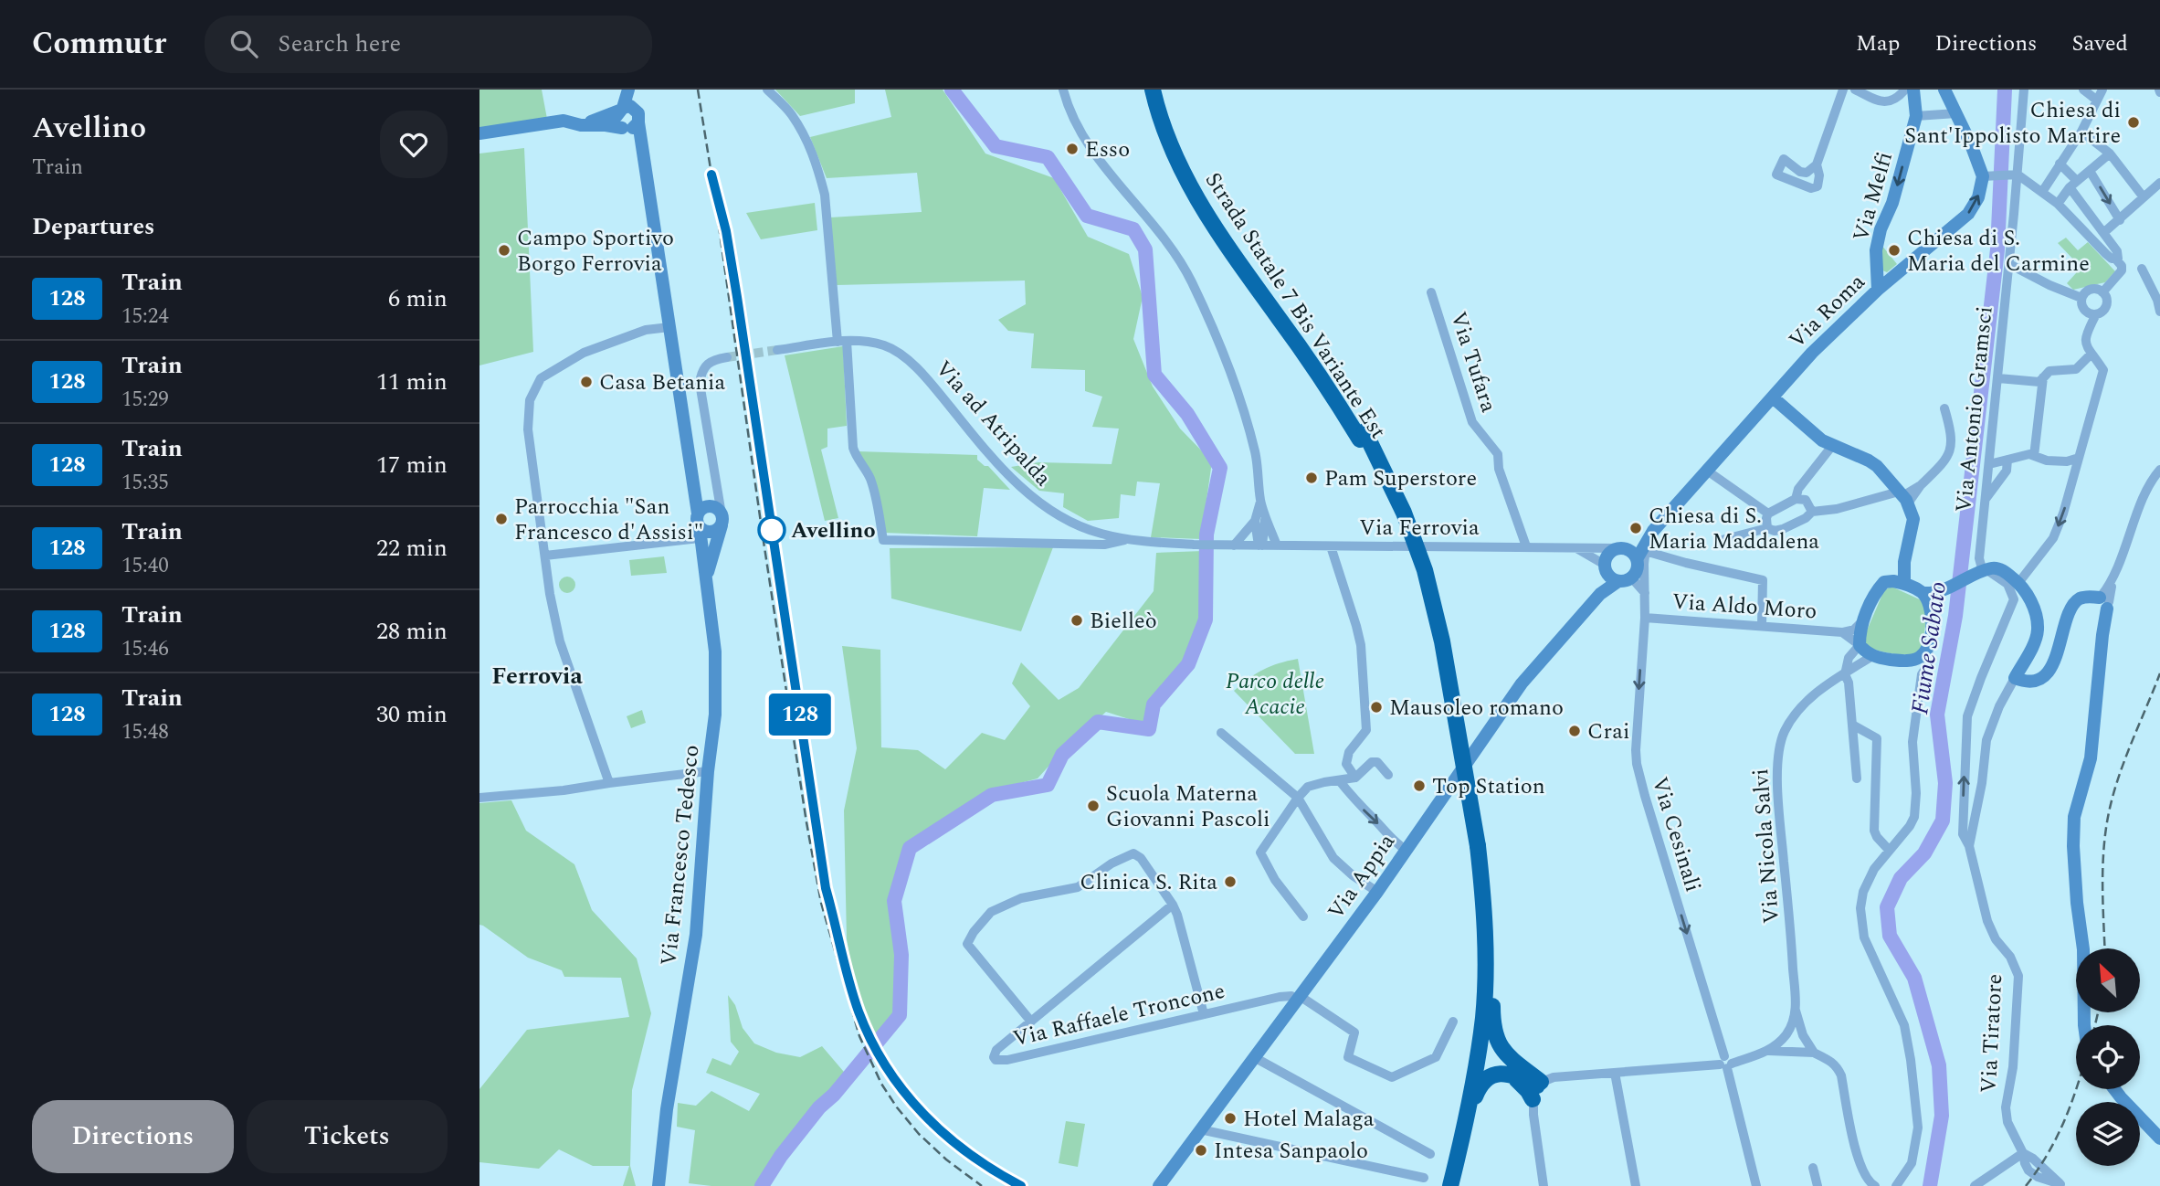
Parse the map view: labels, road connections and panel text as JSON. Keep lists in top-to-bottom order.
{
  "streets": {
    "highway": ["Strada Statale 7 Bis Variante Est"],
    "street": [
      "Via Melfi",
      "Via Roma",
      "Via Tufara",
      "Via Antonio Gramsci",
      "Via ad Atripalda",
      "Via Ferrovia",
      "Via Aldo Moro",
      "Via Cesinali",
      "Via Nicola Salvi",
      "Via Francesco Tedesco",
      "Via Appia",
      "Via Raffaele Troncone",
      "Via Tiratore"
    ]
  },
  "crossings": [
    ["Via Melfi", "Via Roma"],
    ["Via Roma", "Via Ferrovia"],
    ["Via Roma", "Via Cesinali"],
    ["Via Roma", "Via Appia"],
    ["Via Tufara", "Via Ferrovia"],
    ["Via Antonio Gramsci", "Via Tiratore"],
    ["Via ad Atripalda", "Via Ferrovia"],
    ["Via Aldo Moro", "Via Cesinali"],
    ["Via Appia", "Via Raffaele Troncone"]
  ],
  "one_way": ["Via Cesinali"],
  "districts": ["Ferrovia"],
  "water": ["Fiume Sabato"],
  "parks": ["Parco delle Acacie"],
  "places": [
    "Chiesa di Sant'Ippolisto Martire",
    "Esso",
    "Campo Sportivo Borgo Ferrovia",
    "Chiesa di S. Maria del Carmine",
    "Casa Betania",
    "Pam Superstore",
    "Parrocchia \"San Francesco d'Assisi\"",
    "Chiesa di S. Maria Maddalena",
    "Avellino",
    "Bielleò",
    "Mausoleo romano",
    "Crai",
    "Top Station",
    "Scuola Materna Giovanni Pascoli",
    "Clinica S. Rita",
    "Hotel Malaga",
    "Intesa Sanpaolo"
  ],
  "north": "top left",
  "page": {
    "header": "Commutr",
    "search": "Search here",
    "nav": ["Map", "Directions", "Saved"],
    "heading": [
      ["Avellino", "Train"],
      "Departures"
    ],
    "on_map": "128",
    "list": [
      {
        "mark": "128",
        "name": "Train",
        "note": "15:24",
        "value": "6 min"
      },
      {
        "mark": "128",
        "name": "Train",
        "note": "15:29",
        "value": "11 min"
      },
      {
        "mark": "128",
        "name": "Train",
        "note": "15:35",
        "value": "17 min"
      },
      {
        "mark": "128",
        "name": "Train",
        "note": "15:40",
        "value": "22 min"
      },
      {
        "mark": "128",
        "name": "Train",
        "note": "15:46",
        "value": "28 min"
      },
      {
        "mark": "128",
        "name": "Train",
        "note": "15:48",
        "value": "30 min"
      }
    ],
    "buttons": ["Directions", "Tickets"]
  }
}
